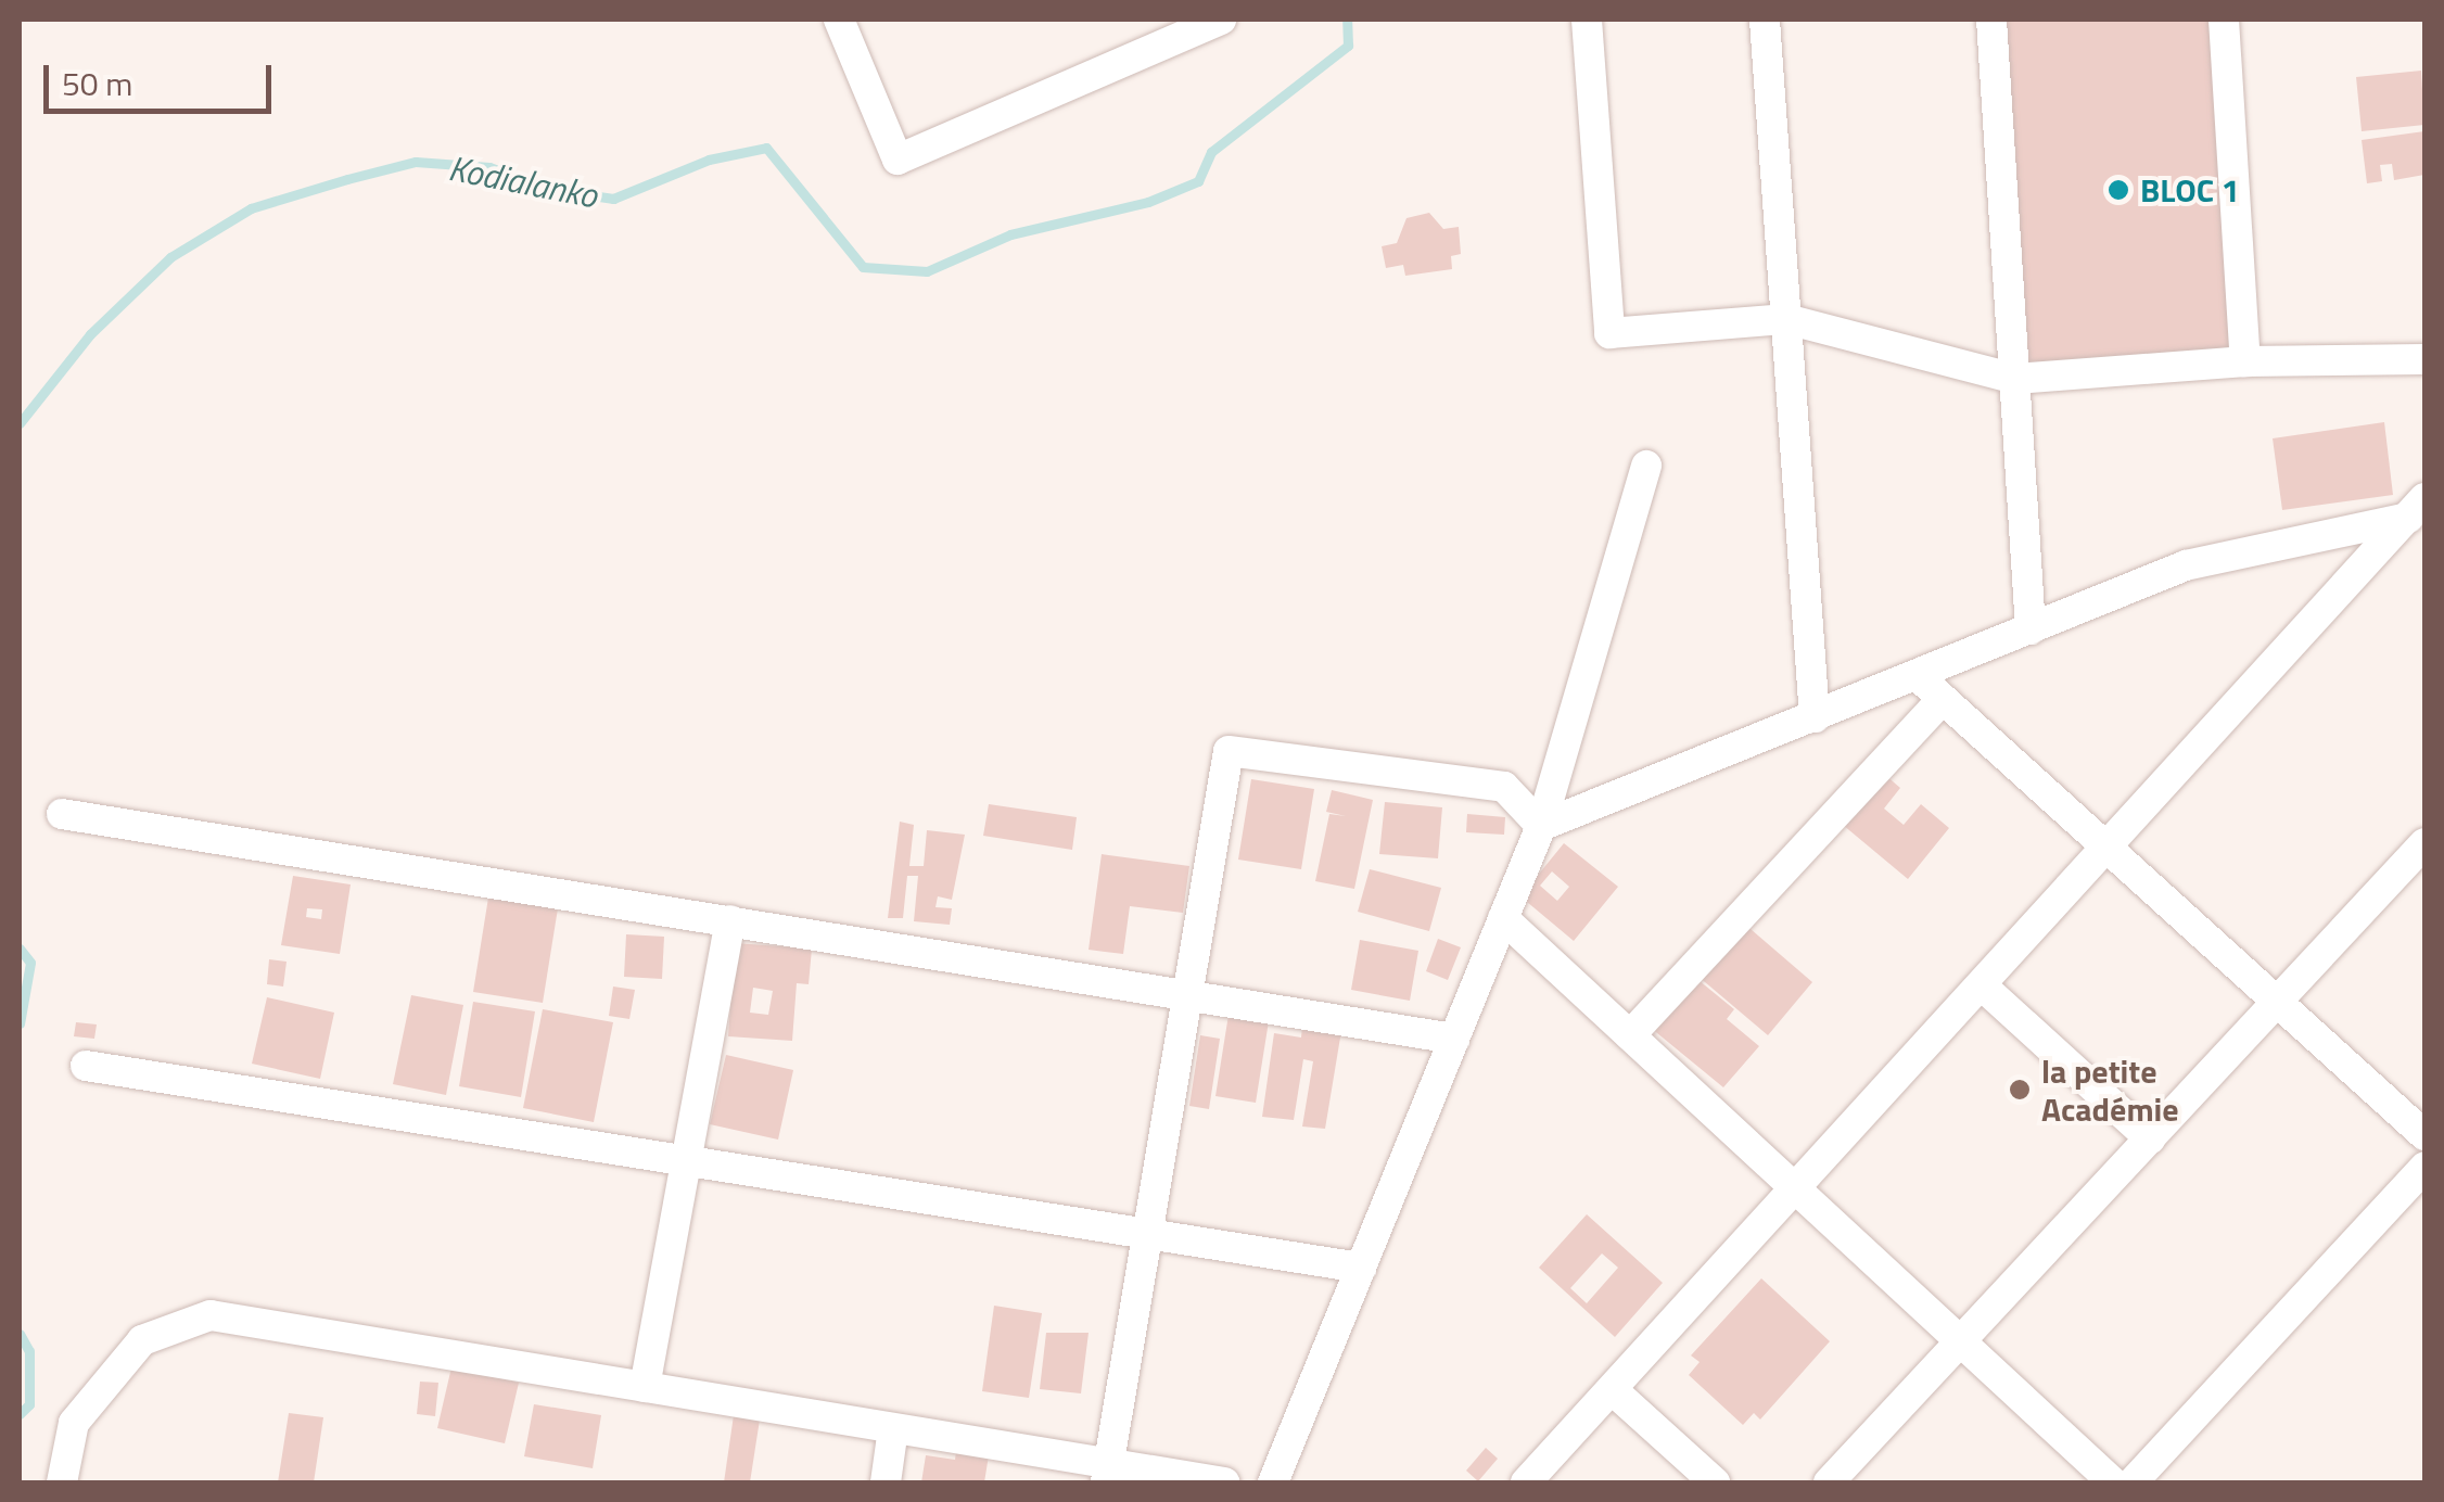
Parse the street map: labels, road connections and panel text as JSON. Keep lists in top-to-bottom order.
{
  "water": ["Kodialanko"],
  "places": ["BLOC 1", "la petite Académie"],
  "scale_bar": "50 m"
}
